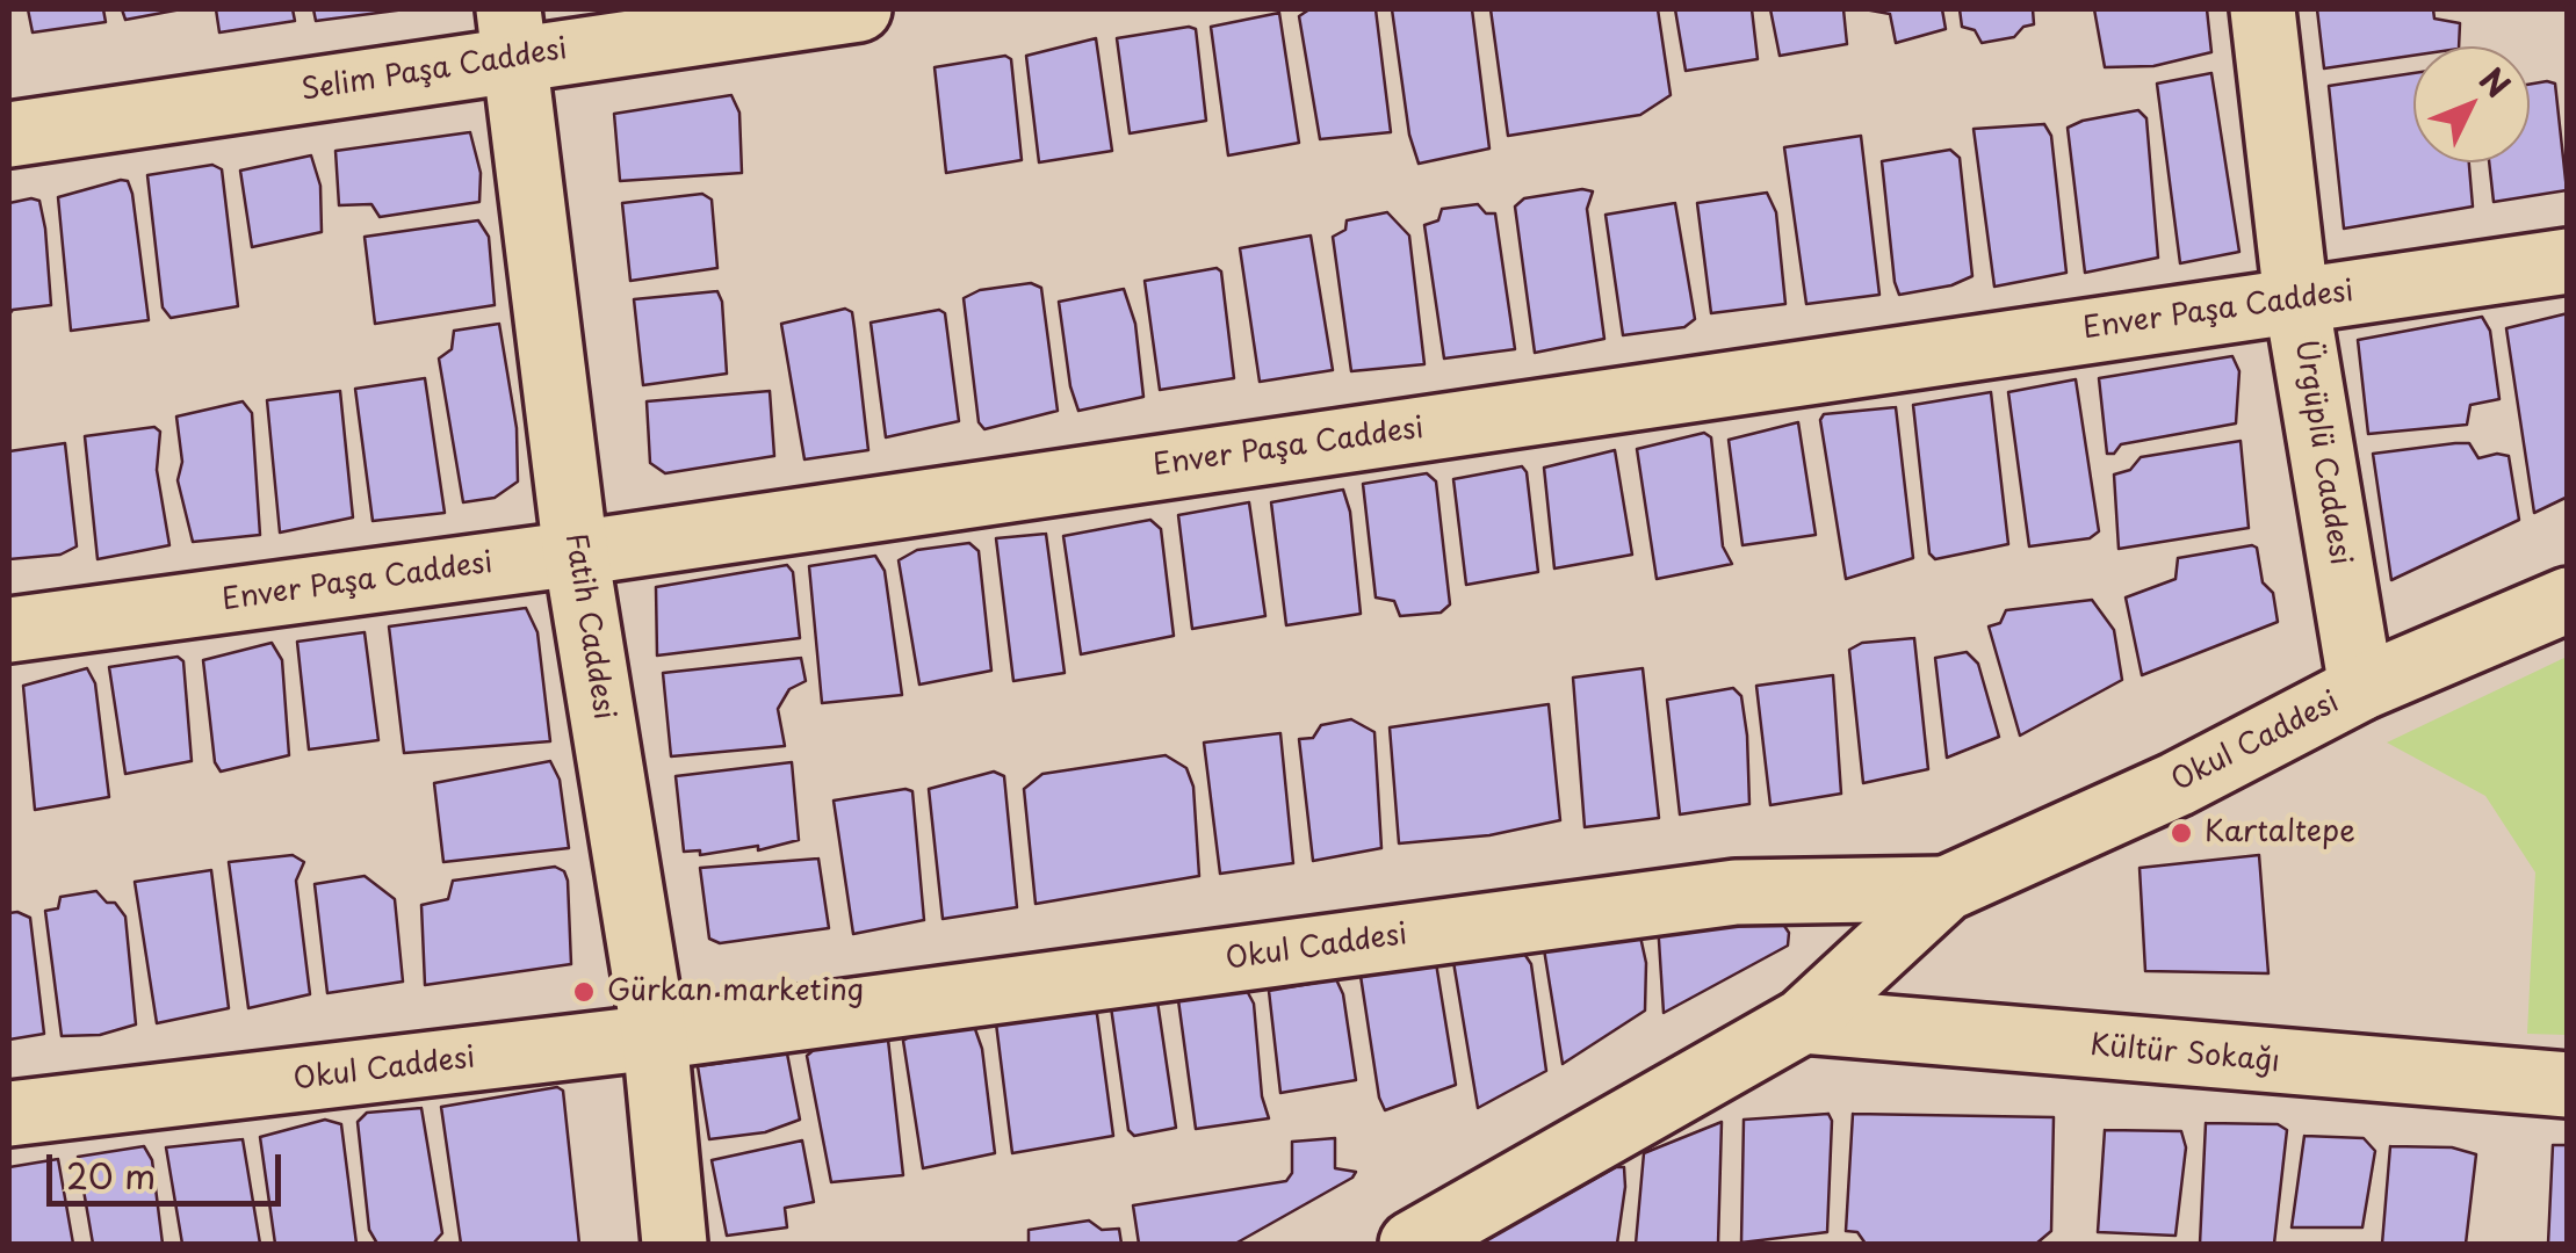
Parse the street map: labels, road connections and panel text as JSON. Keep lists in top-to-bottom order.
{
  "streets": {
    "street": [
      "Selim Paşa Caddesi",
      "Enver Paşa Caddesi",
      "Ürgüplü Caddesi",
      "Fatih Caddesi",
      "Okul Caddesi",
      "Kültür Sokağı"
    ]
  },
  "crossings": [
    ["Selim Paşa Caddesi", "Fatih Caddesi"],
    ["Enver Paşa Caddesi", "Ürgüplü Caddesi"],
    ["Enver Paşa Caddesi", "Fatih Caddesi"],
    ["Ürgüplü Caddesi", "Okul Caddesi"],
    ["Fatih Caddesi", "Okul Caddesi"]
  ],
  "places": ["Kartaltepe", "Gürkan marketing"],
  "scale_bar": "20 m",
  "north": "top right"
}
